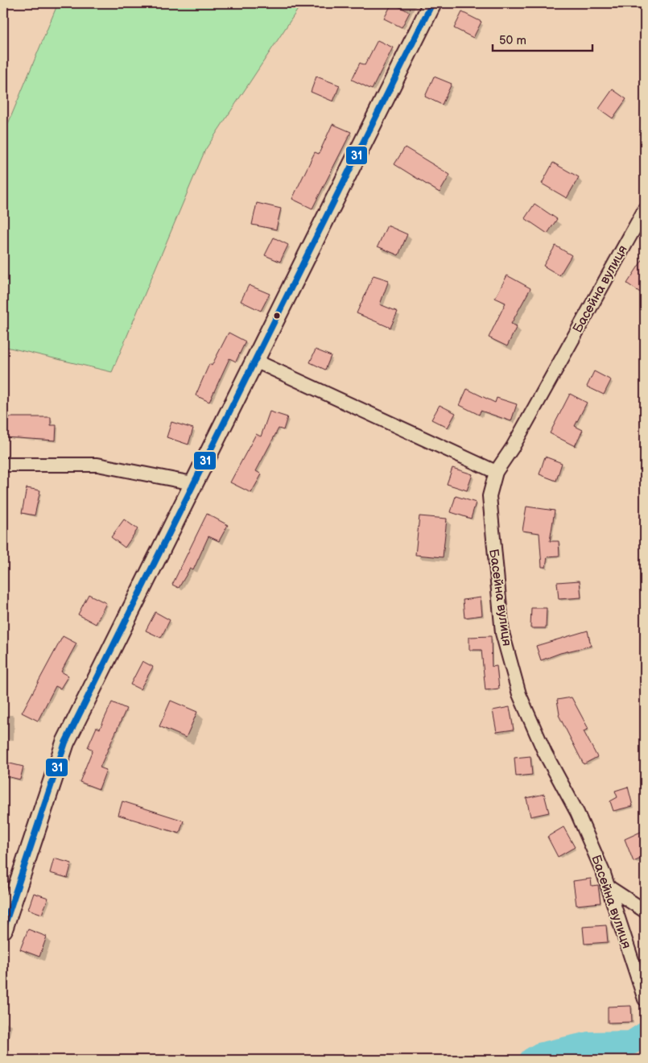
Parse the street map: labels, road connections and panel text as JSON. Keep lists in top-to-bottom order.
{
  "streets": {
    "street": ["Басейна вулиця"]
  },
  "lines": ["transit line 31"],
  "scale_bar": "50 m"
}
